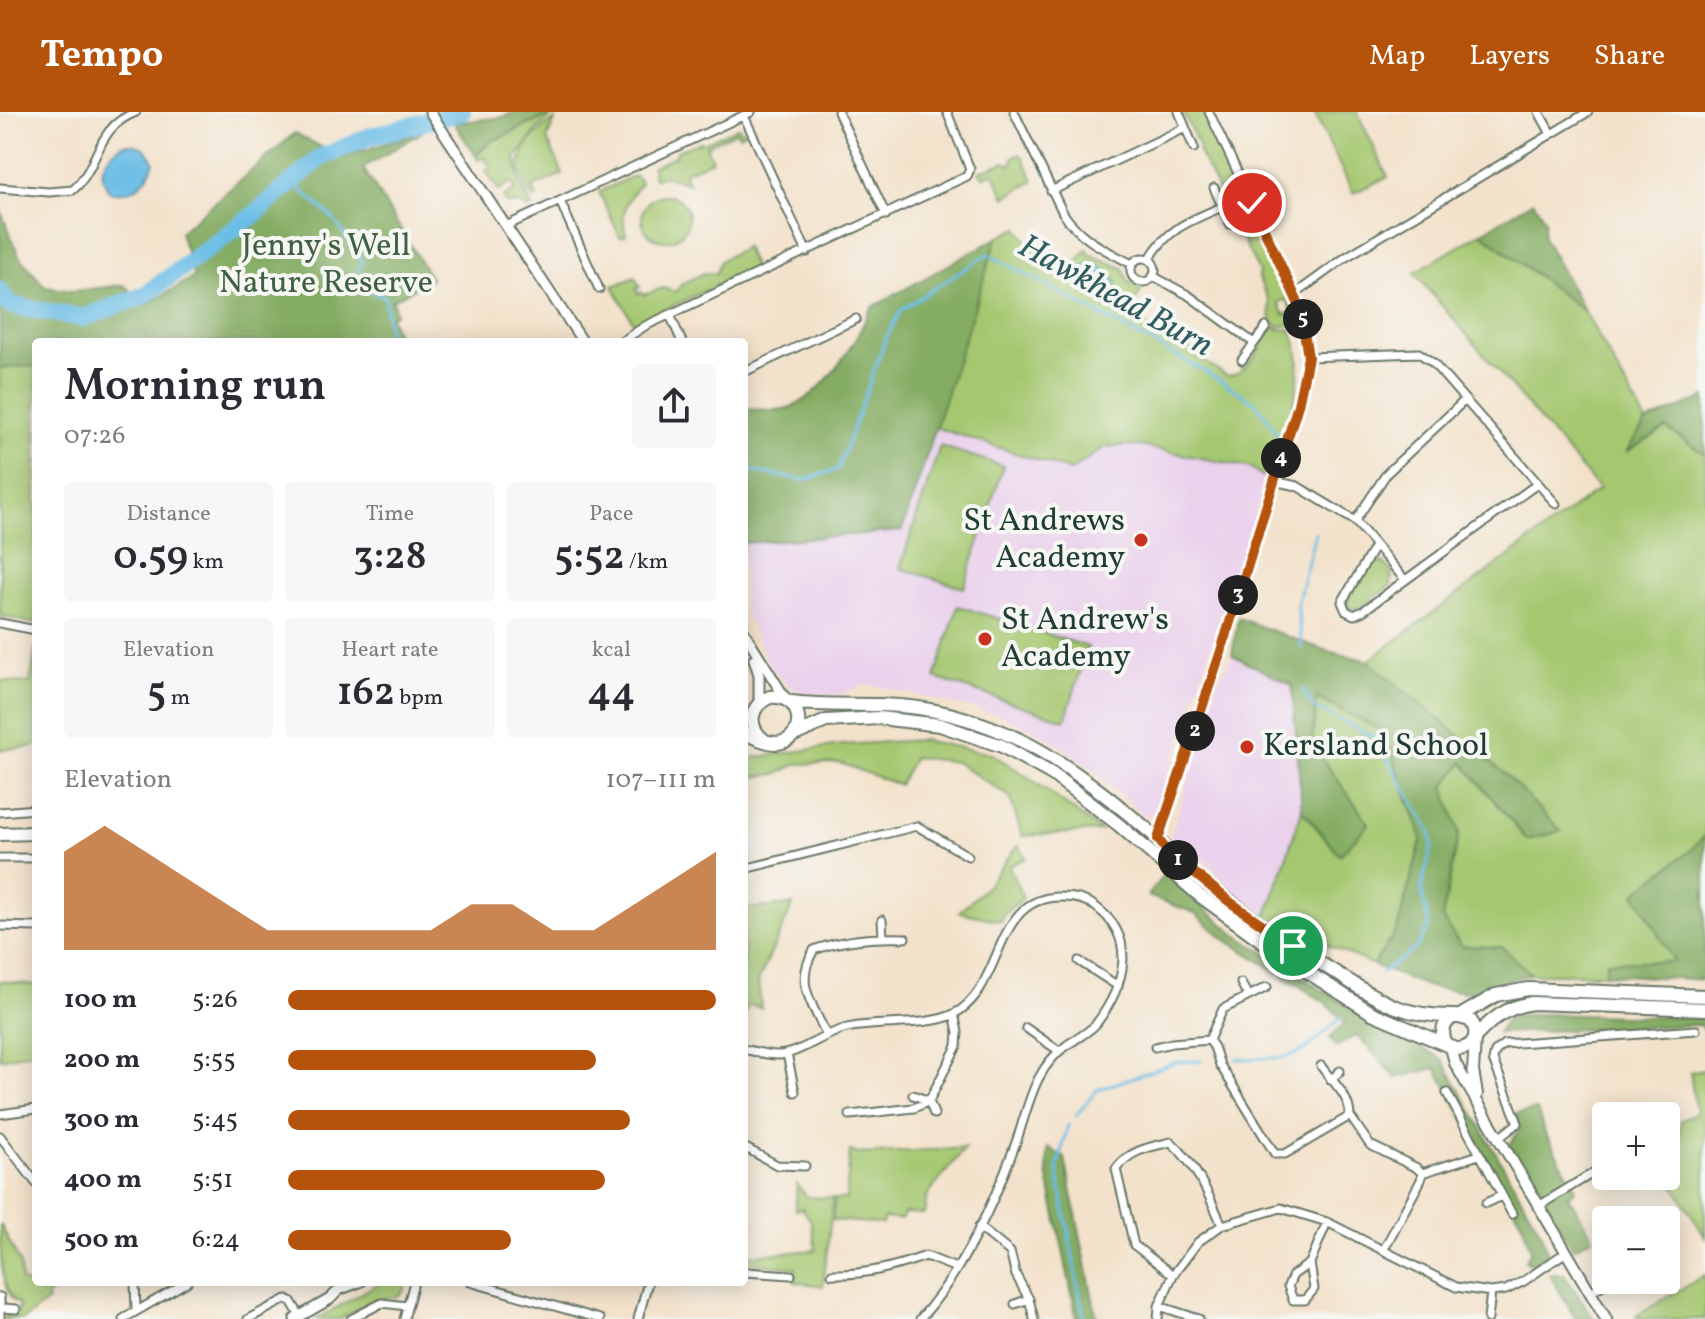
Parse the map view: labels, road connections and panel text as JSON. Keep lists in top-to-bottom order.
{
  "water": ["Hawkhead Burn"],
  "parks": ["Jenny's Well Nature Reserve"],
  "places": ["St Andrews Academy", "St Andrew's Academy", "Kersland School"],
  "page": {
    "header": "Tempo",
    "nav": ["Map", "Layers", "Share"],
    "pins": [
      "5",
      "4",
      "3",
      "2",
      "1"
    ],
    "heading": ["Morning run", "07:26"],
    "stats": [
      ["Distance", "0.59 km"],
      ["Time", "3:28"],
      ["Pace", "5:52 /km"],
      ["Elevation", "5 m"],
      ["Heart rate", "162 bpm"],
      ["kcal", "44"]
    ],
    "chart": ["Elevation", "107–111 m"],
    "list": [
      {
        "name": "100 m",
        "note": "5:26"
      },
      {
        "name": "200 m",
        "note": "5:55"
      },
      {
        "name": "300 m",
        "note": "5:45"
      },
      {
        "name": "400 m",
        "note": "5:51"
      },
      {
        "name": "500 m",
        "note": "6:24"
      }
    ],
    "map_buttons": ["+", "−"]
  }
}
